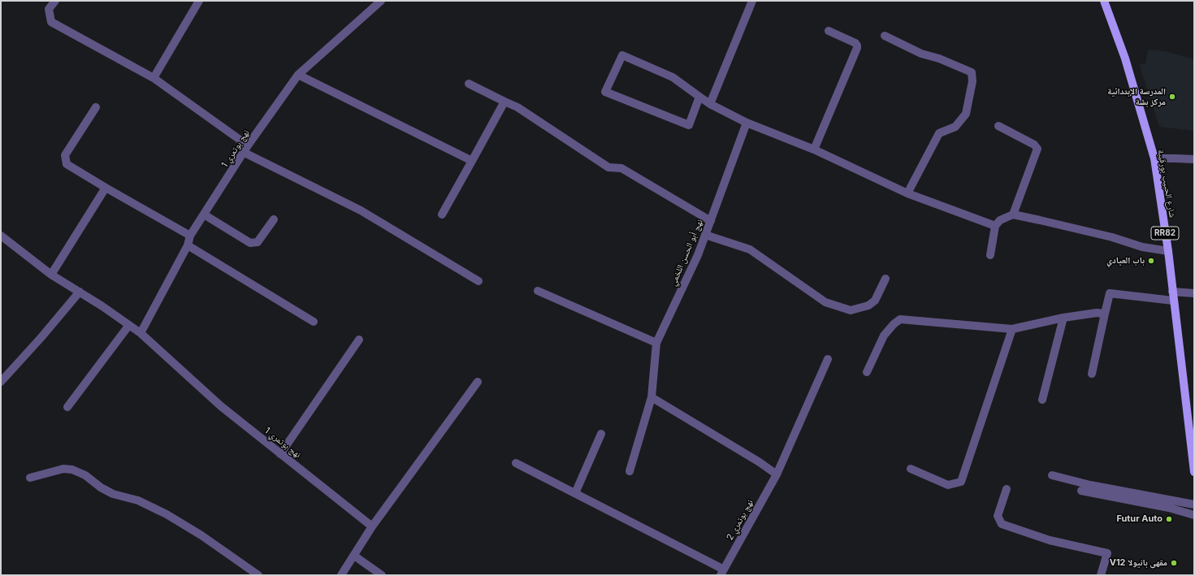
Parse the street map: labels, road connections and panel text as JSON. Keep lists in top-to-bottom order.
{
  "streets": {
    "main road": ["شارع الحبيب بورقيبة", "RR82"],
    "street": ["نهج بوتمري 1", "نهج أبو الحسن اللخمي", "نهج بوتمري 2"]
  },
  "places": [
    "المدرسة الإبتدائية مركز بشة",
    "باب العيادي",
    "Futur Auto",
    "V12 مقهى بانيولا"
  ]
}
